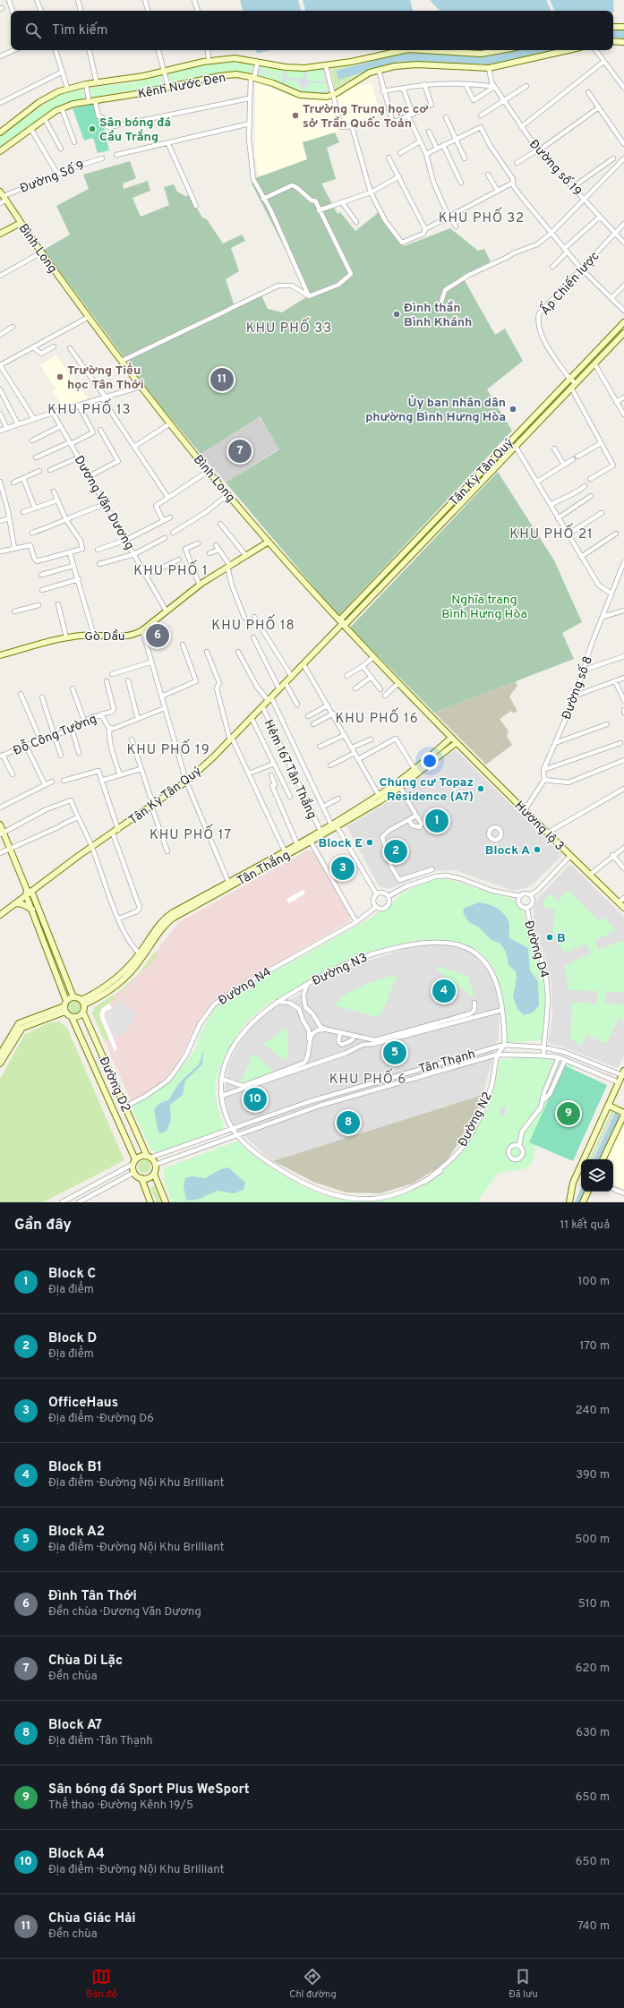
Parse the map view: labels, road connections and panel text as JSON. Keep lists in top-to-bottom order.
{
  "streets": {
    "street": [
      "Kênh Nước Đen",
      "Đường số 19",
      "Đường Số 9",
      "Bình Long",
      "Ấp Chiến lược",
      "Tân Kỳ Tân Quý",
      "Dương Văn Dương",
      "Gò Dầu",
      "Đường số 8",
      "Đỗ Công Tường",
      "Hẻm 167 Tân Thắng",
      "Hương lộ 3",
      "Tân Thắng",
      "Đường D4",
      "Đường N3",
      "Đường N4",
      "Tân Thạnh",
      "Đường D2",
      "Đường N2"
    ]
  },
  "crossings": [
    ["Kênh Nước Đen", "Đường số 19"],
    ["Đường số 19", "Ấp Chiến lược"],
    ["Đường Số 9", "Bình Long"],
    ["Bình Long", "Tân Kỳ Tân Quý"],
    ["Bình Long", "Gò Dầu"],
    ["Bình Long", "Hương lộ 3"],
    ["Bình Long", "Tân Thắng"],
    ["Ấp Chiến lược", "Tân Kỳ Tân Quý"],
    ["Tân Kỳ Tân Quý", "Hẻm 167 Tân Thắng"],
    ["Dương Văn Dương", "Gò Dầu"],
    ["Hẻm 167 Tân Thắng", "Tân Thắng"],
    ["Hương lộ 3", "Tân Thắng"],
    ["Tân Thắng", "Đường D2"],
    ["Đường D4", "Tân Thạnh"],
    ["Đường N3", "Tân Thạnh"],
    ["Đường N3", "Đường N2"],
    ["Đường N4", "Đường D2"],
    ["Tân Thạnh", "Đường D2"],
    ["Tân Thạnh", "Đường N2"]
  ],
  "districts": [
    "KHU PHỐ 32",
    "KHU PHỐ 33",
    "KHU PHỐ 13",
    "KHU PHỐ 21",
    "KHU PHỐ 1",
    "KHU PHỐ 18",
    "KHU PHỐ 16",
    "KHU PHỐ 19",
    "KHU PHỐ 17",
    "KHU PHỐ 6"
  ],
  "parks": ["Nghĩa trang Bình Hưng Hòa"],
  "places": [
    "Trường Trung học cơ sở Trần Quốc Toản",
    "Sân bóng đá Cầu Trắng",
    "Đình thần Bình Khánh",
    "Trường Tiểu học Tân Thới",
    "Ủy ban nhân dân phường Bình Hưng Hòa",
    "Chung cư Topaz Residence (A7)",
    "Block E",
    "Block A",
    "B"
  ],
  "page": {
    "search": "Tìm kiếm",
    "pins": [
      "11",
      "7",
      "6",
      "1",
      "2",
      "3",
      "4",
      "5",
      "10",
      "9",
      "8"
    ],
    "heading": ["Gần đây", "11 kết quả"],
    "list": [
      {
        "mark": "1",
        "name": "Block C",
        "note": "Địa điểm",
        "value": "100 m"
      },
      {
        "mark": "2",
        "name": "Block D",
        "note": "Địa điểm",
        "value": "170 m"
      },
      {
        "mark": "3",
        "name": "OfficeHaus",
        "note": "Địa điểm · Đường D6",
        "value": "240 m"
      },
      {
        "mark": "4",
        "name": "Block B1",
        "note": "Địa điểm · Đường Nội Khu Brilliant",
        "value": "390 m"
      },
      {
        "mark": "5",
        "name": "Block A2",
        "note": "Địa điểm · Đường Nội Khu Brilliant",
        "value": "500 m"
      },
      {
        "mark": "6",
        "name": "Đình Tân Thới",
        "note": "Đền chùa · Dương Văn Dương",
        "value": "510 m"
      },
      {
        "mark": "7",
        "name": "Chùa Di Lặc",
        "note": "Đền chùa",
        "value": "620 m"
      },
      {
        "mark": "8",
        "name": "Block A7",
        "note": "Địa điểm · Tân Thạnh",
        "value": "630 m"
      },
      {
        "mark": "9",
        "name": "Sân bóng đá Sport Plus WeSport",
        "note": "Thể thao · Đường Kênh 19/5",
        "value": "650 m"
      },
      {
        "mark": "10",
        "name": "Block A4",
        "note": "Địa điểm · Đường Nội Khu Brilliant",
        "value": "650 m"
      },
      {
        "mark": "11",
        "name": "Chùa Giác Hải",
        "note": "Đền chùa",
        "value": "740 m"
      }
    ],
    "nav": ["Bản đồ", "Chỉ đường", "Đã lưu"]
  }
}
